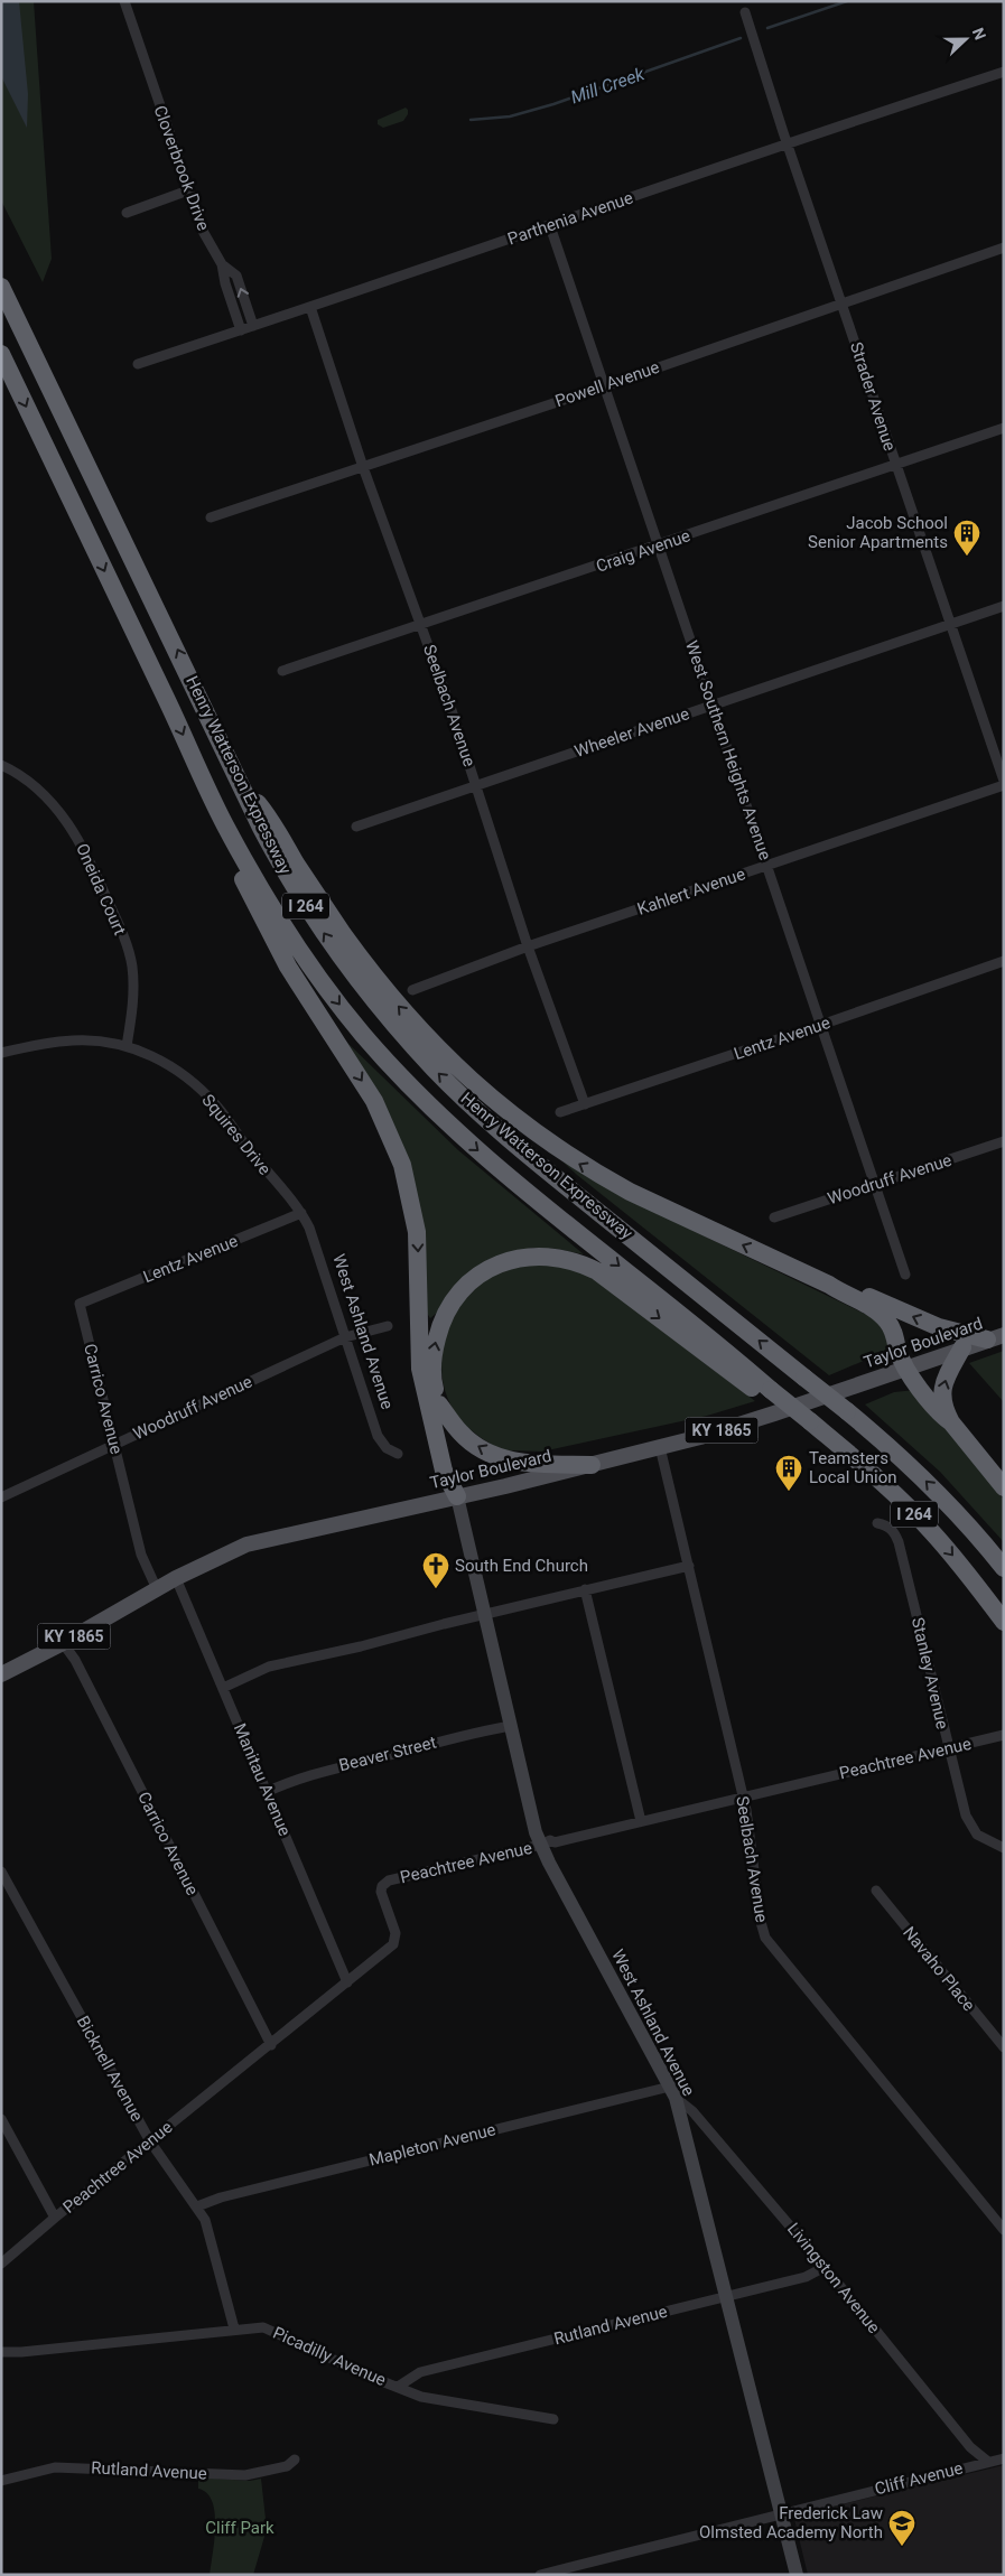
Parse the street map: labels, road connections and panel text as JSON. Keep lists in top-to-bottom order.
{
  "streets": {
    "highway": ["Henry Watterson Expressway", "I 264"],
    "main road": ["Taylor Boulevard", "KY 1865"],
    "street": [
      "Cloverbrook Drive",
      "Parthenia Avenue",
      "Powell Avenue",
      "Strader Avenue",
      "Craig Avenue",
      "Seelbach Avenue",
      "Wheeler Avenue",
      "West Southern Heights Avenue",
      "Oneida Court",
      "Kahlert Avenue",
      "Lentz Avenue",
      "Squires Drive",
      "Woodruff Avenue",
      "West Ashland Avenue",
      "Carrico Avenue",
      "Stanley Avenue",
      "Beaver Street",
      "Peachtree Avenue",
      "Manitau Avenue",
      "Navaho Place",
      "Bicknell Avenue",
      "Mapleton Avenue",
      "Livingston Avenue",
      "Rutland Avenue",
      "Picadilly Avenue",
      "Cliff Avenue"
    ]
  },
  "crossings": [
    ["Cloverbrook Drive", "Parthenia Avenue"],
    ["Parthenia Avenue", "Strader Avenue"],
    ["Parthenia Avenue", "Seelbach Avenue"],
    ["Parthenia Avenue", "West Southern Heights Avenue"],
    ["Powell Avenue", "Strader Avenue"],
    ["Powell Avenue", "Seelbach Avenue"],
    ["Powell Avenue", "West Southern Heights Avenue"],
    ["Strader Avenue", "Craig Avenue"],
    ["Strader Avenue", "Wheeler Avenue"],
    ["Craig Avenue", "Seelbach Avenue"],
    ["Craig Avenue", "West Southern Heights Avenue"],
    ["Seelbach Avenue", "Wheeler Avenue"],
    ["Seelbach Avenue", "Kahlert Avenue"],
    ["Seelbach Avenue", "Lentz Avenue"],
    ["Seelbach Avenue", "Taylor Boulevard"],
    ["Seelbach Avenue", "Peachtree Avenue"],
    ["Wheeler Avenue", "West Southern Heights Avenue"],
    ["West Southern Heights Avenue", "Kahlert Avenue"],
    ["West Southern Heights Avenue", "Lentz Avenue"],
    ["West Southern Heights Avenue", "Woodruff Avenue"],
    ["Oneida Court", "Squires Drive"],
    ["Lentz Avenue", "Squires Drive"],
    ["Lentz Avenue", "West Ashland Avenue"],
    ["Lentz Avenue", "Carrico Avenue"],
    ["Squires Drive", "West Ashland Avenue"],
    ["Woodruff Avenue", "West Ashland Avenue"],
    ["Woodruff Avenue", "Carrico Avenue"],
    ["West Ashland Avenue", "Taylor Boulevard"],
    ["West Ashland Avenue", "Beaver Street"],
    ["West Ashland Avenue", "Peachtree Avenue"],
    ["West Ashland Avenue", "Mapleton Avenue"],
    ["West Ashland Avenue", "Livingston Avenue"],
    ["West Ashland Avenue", "Rutland Avenue"],
    ["West Ashland Avenue", "Cliff Avenue"],
    ["Taylor Boulevard", "Carrico Avenue"],
    ["Taylor Boulevard", "Manitau Avenue"],
    ["Carrico Avenue", "Peachtree Avenue"],
    ["Stanley Avenue", "Peachtree Avenue"],
    ["Beaver Street", "Manitau Avenue"],
    ["Peachtree Avenue", "Manitau Avenue"],
    ["Peachtree Avenue", "Bicknell Avenue"],
    ["Bicknell Avenue", "Mapleton Avenue"],
    ["Bicknell Avenue", "Picadilly Avenue"],
    ["Mapleton Avenue", "Livingston Avenue"],
    ["Livingston Avenue", "Rutland Avenue"],
    ["Livingston Avenue", "Cliff Avenue"],
    ["Rutland Avenue", "Picadilly Avenue"]
  ],
  "water": ["Mill Creek"],
  "parks": ["Cliff Park"],
  "places": {
    "building": ["Jacob School Senior Apartments", "Teamsters Local Union"],
    "church": ["South End Church"],
    "school or university": ["Frederick Law Olmsted Academy North"]
  },
  "north": "right"
}
